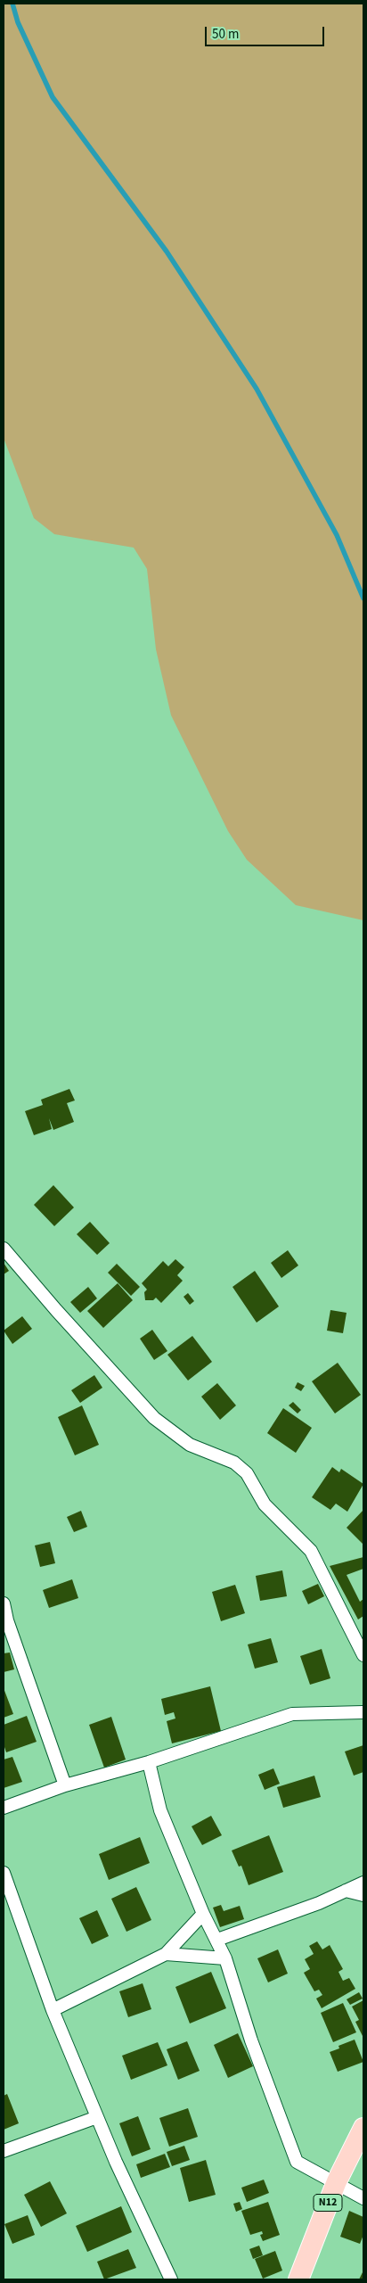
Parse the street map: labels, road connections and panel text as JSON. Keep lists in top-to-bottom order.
{
  "streets": {
    "main road": ["N12"]
  },
  "scale_bar": "50 m"
}
